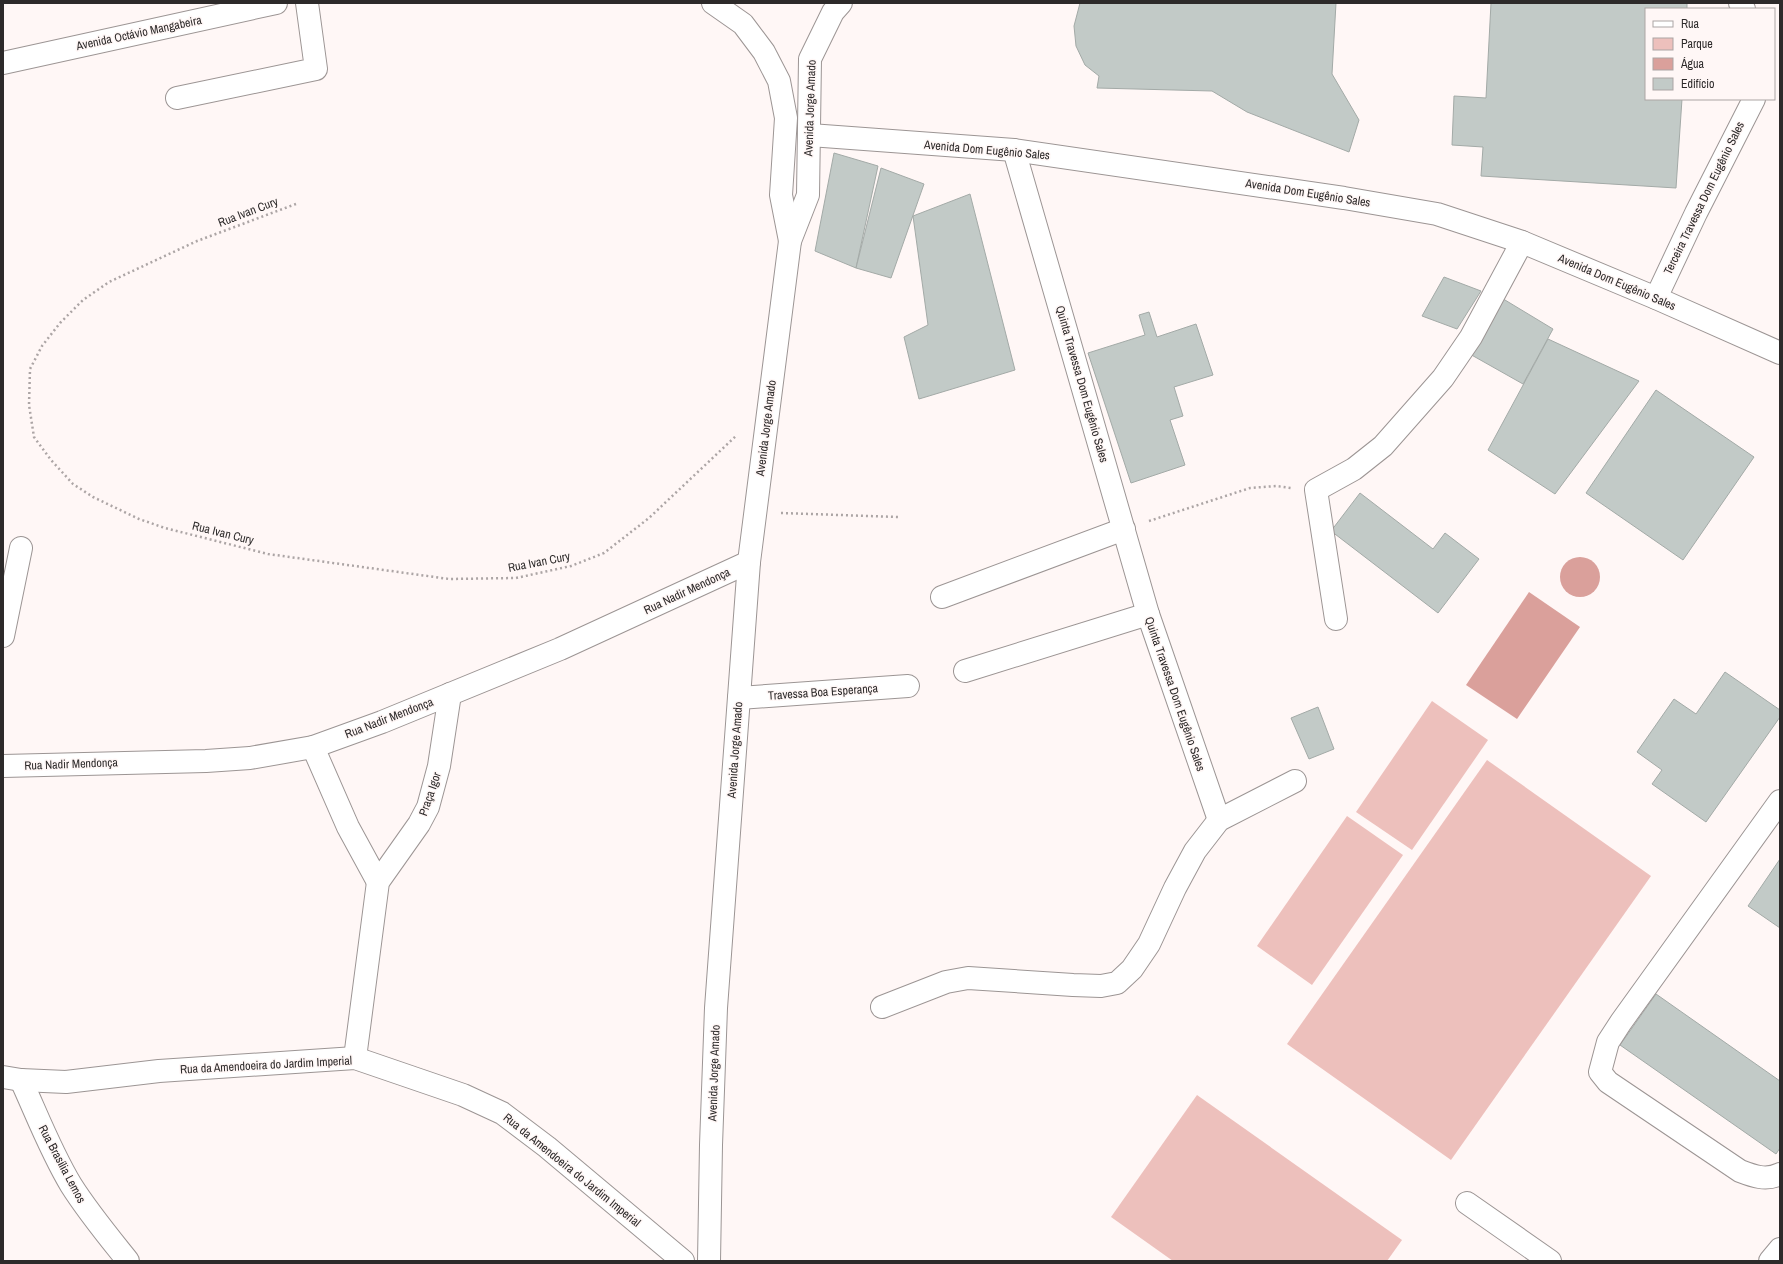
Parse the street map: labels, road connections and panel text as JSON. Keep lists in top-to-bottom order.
{
  "streets": {
    "street": [
      "Avenida Octávio Mangabeira",
      "Avenida Jorge Amado",
      "Avenida Dom Eugênio Sales",
      "Terceira Travessa Dom Eugênio Sales",
      "Quinta Travessa Dom Eugênio Sales",
      "Rua Nadir Mendonça",
      "Travessa Boa Esperança",
      "Praça Igor",
      "Rua da Amendoeira do Jardim Imperial",
      "Rua Brasília Lemos"
    ],
    "path": ["Rua Ivan Cury"]
  },
  "crossings": [
    ["Avenida Jorge Amado", "Avenida Dom Eugênio Sales"],
    ["Avenida Jorge Amado", "Rua Ivan Cury"],
    ["Avenida Jorge Amado", "Rua Nadir Mendonça"],
    ["Avenida Jorge Amado", "Travessa Boa Esperança"],
    ["Avenida Dom Eugênio Sales", "Terceira Travessa Dom Eugênio Sales"],
    ["Avenida Dom Eugênio Sales", "Quinta Travessa Dom Eugênio Sales"],
    ["Rua Nadir Mendonça", "Praça Igor"],
    ["Praça Igor", "Rua da Amendoeira do Jardim Imperial"],
    ["Rua da Amendoeira do Jardim Imperial", "Rua Brasília Lemos"]
  ],
  "legend": [
    "Rua",
    "Parque",
    "Água",
    "Edifício"
  ]
}
